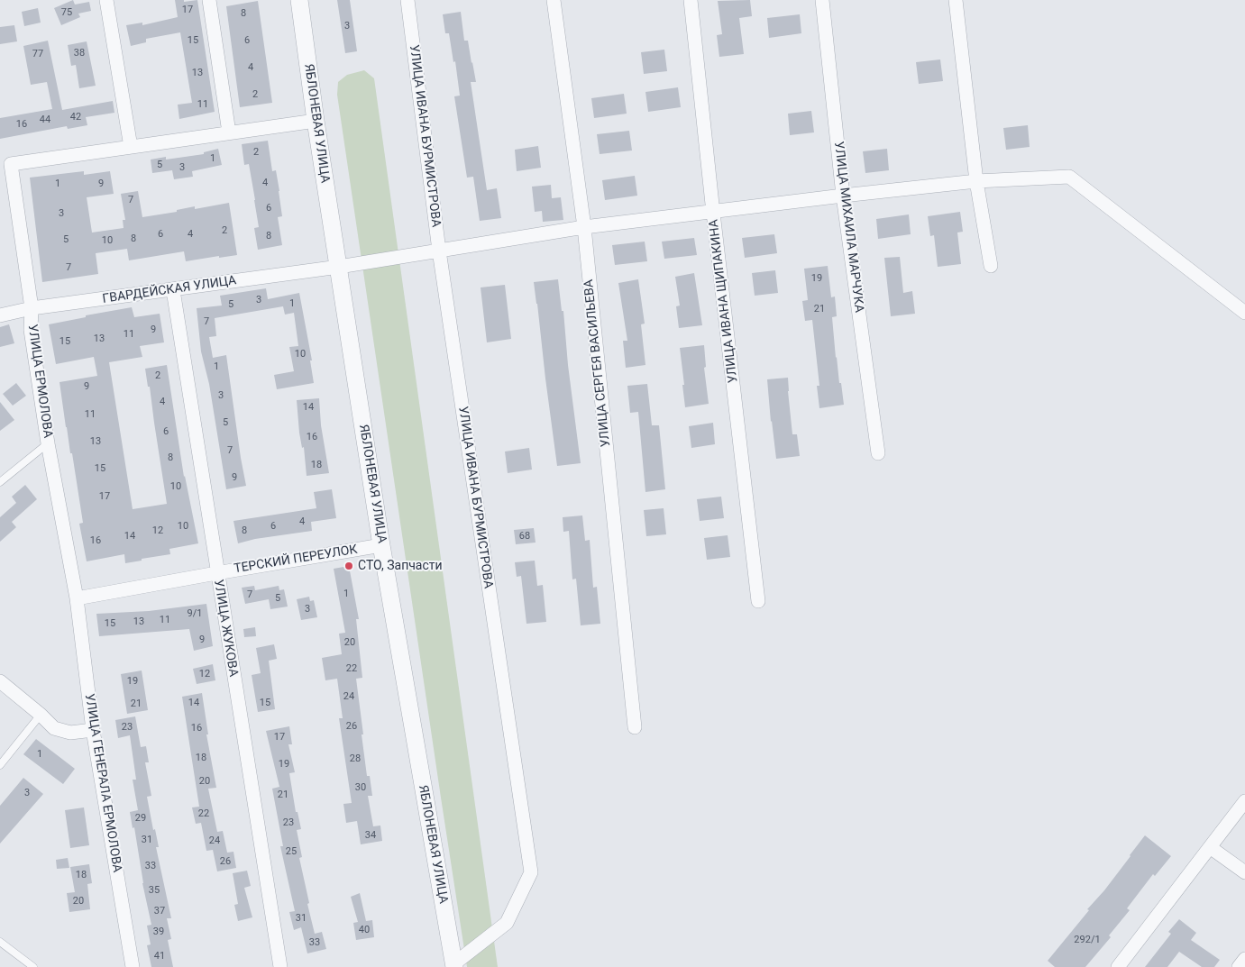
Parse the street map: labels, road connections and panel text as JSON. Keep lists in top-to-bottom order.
{
  "streets": {
    "street": [
      "ЯБЛОНЕВАЯ УЛИЦА",
      "УЛИЦА ИВАНА БУРМИСТРОВА",
      "УЛИЦА МИХАИЛА МАРЧУКА",
      "ГВАРДЕЙСКАЯ УЛИЦА",
      "УЛИЦА ИВАНА ЩИПАКИНА",
      "УЛИЦА СЕРГЕЯ ВАСИЛЬЕВА",
      "УЛИЦА ЕРМОЛОВА",
      "ТЕРСКИЙ ПЕРЕУЛОК",
      "УЛИЦА ЖУКОВА",
      "УЛИЦА ГЕНЕРАЛА ЕРМОЛОВА"
    ]
  },
  "crossings": [
    ["ЯБЛОНЕВАЯ УЛИЦА", "УЛИЦА ИВАНА БУРМИСТРОВА"],
    ["ЯБЛОНЕВАЯ УЛИЦА", "ГВАРДЕЙСКАЯ УЛИЦА"],
    ["ЯБЛОНЕВАЯ УЛИЦА", "ТЕРСКИЙ ПЕРЕУЛОК"],
    ["УЛИЦА ИВАНА БУРМИСТРОВА", "ГВАРДЕЙСКАЯ УЛИЦА"],
    ["УЛИЦА МИХАИЛА МАРЧУКА", "ГВАРДЕЙСКАЯ УЛИЦА"],
    ["ГВАРДЕЙСКАЯ УЛИЦА", "УЛИЦА ИВАНА ЩИПАКИНА"],
    ["ГВАРДЕЙСКАЯ УЛИЦА", "УЛИЦА СЕРГЕЯ ВАСИЛЬЕВА"],
    ["ГВАРДЕЙСКАЯ УЛИЦА", "УЛИЦА ЕРМОЛОВА"],
    ["ГВАРДЕЙСКАЯ УЛИЦА", "УЛИЦА ЖУКОВА"],
    ["УЛИЦА ЕРМОЛОВА", "ТЕРСКИЙ ПЕРЕУЛОК"],
    ["УЛИЦА ЕРМОЛОВА", "УЛИЦА ГЕНЕРАЛА ЕРМОЛОВА"],
    ["ТЕРСКИЙ ПЕРЕУЛОК", "УЛИЦА ЖУКОВА"],
    ["ТЕРСКИЙ ПЕРЕУЛОК", "УЛИЦА ГЕНЕРАЛА ЕРМОЛОВА"]
  ],
  "places": ["СТО, Запчасти"],
  "house_numbers": [
    "17",
    "75",
    "8",
    "3",
    "15",
    "6",
    "38",
    "77",
    "4",
    "13",
    "2",
    "11",
    "42",
    "44",
    "16",
    "2",
    "1",
    "5",
    "3",
    "4",
    "1",
    "9",
    "7",
    "6",
    "3",
    "2",
    "6",
    "4",
    "8",
    "8",
    "5",
    "10",
    "7",
    "19",
    "3",
    "1",
    "5",
    "21",
    "7",
    "9",
    "11",
    "13",
    "15",
    "10",
    "1",
    "2",
    "9",
    "3",
    "4",
    "14",
    "11",
    "5",
    "6",
    "16",
    "13",
    "7",
    "8",
    "18",
    "15",
    "9",
    "10",
    "17",
    "4",
    "10",
    "6",
    "12",
    "8",
    "14",
    "68",
    "16",
    "1",
    "7",
    "5",
    "3",
    "9/1",
    "11",
    "13",
    "15",
    "9",
    "20",
    "22",
    "12",
    "19",
    "24",
    "14",
    "15",
    "21",
    "26",
    "23",
    "16",
    "17",
    "1",
    "18",
    "28",
    "19",
    "20",
    "30",
    "3",
    "21",
    "22",
    "29",
    "23",
    "34",
    "31",
    "24",
    "25",
    "26",
    "33",
    "18",
    "35",
    "20",
    "37",
    "31",
    "40",
    "39",
    "292/1",
    "33",
    "41"
  ]
}
